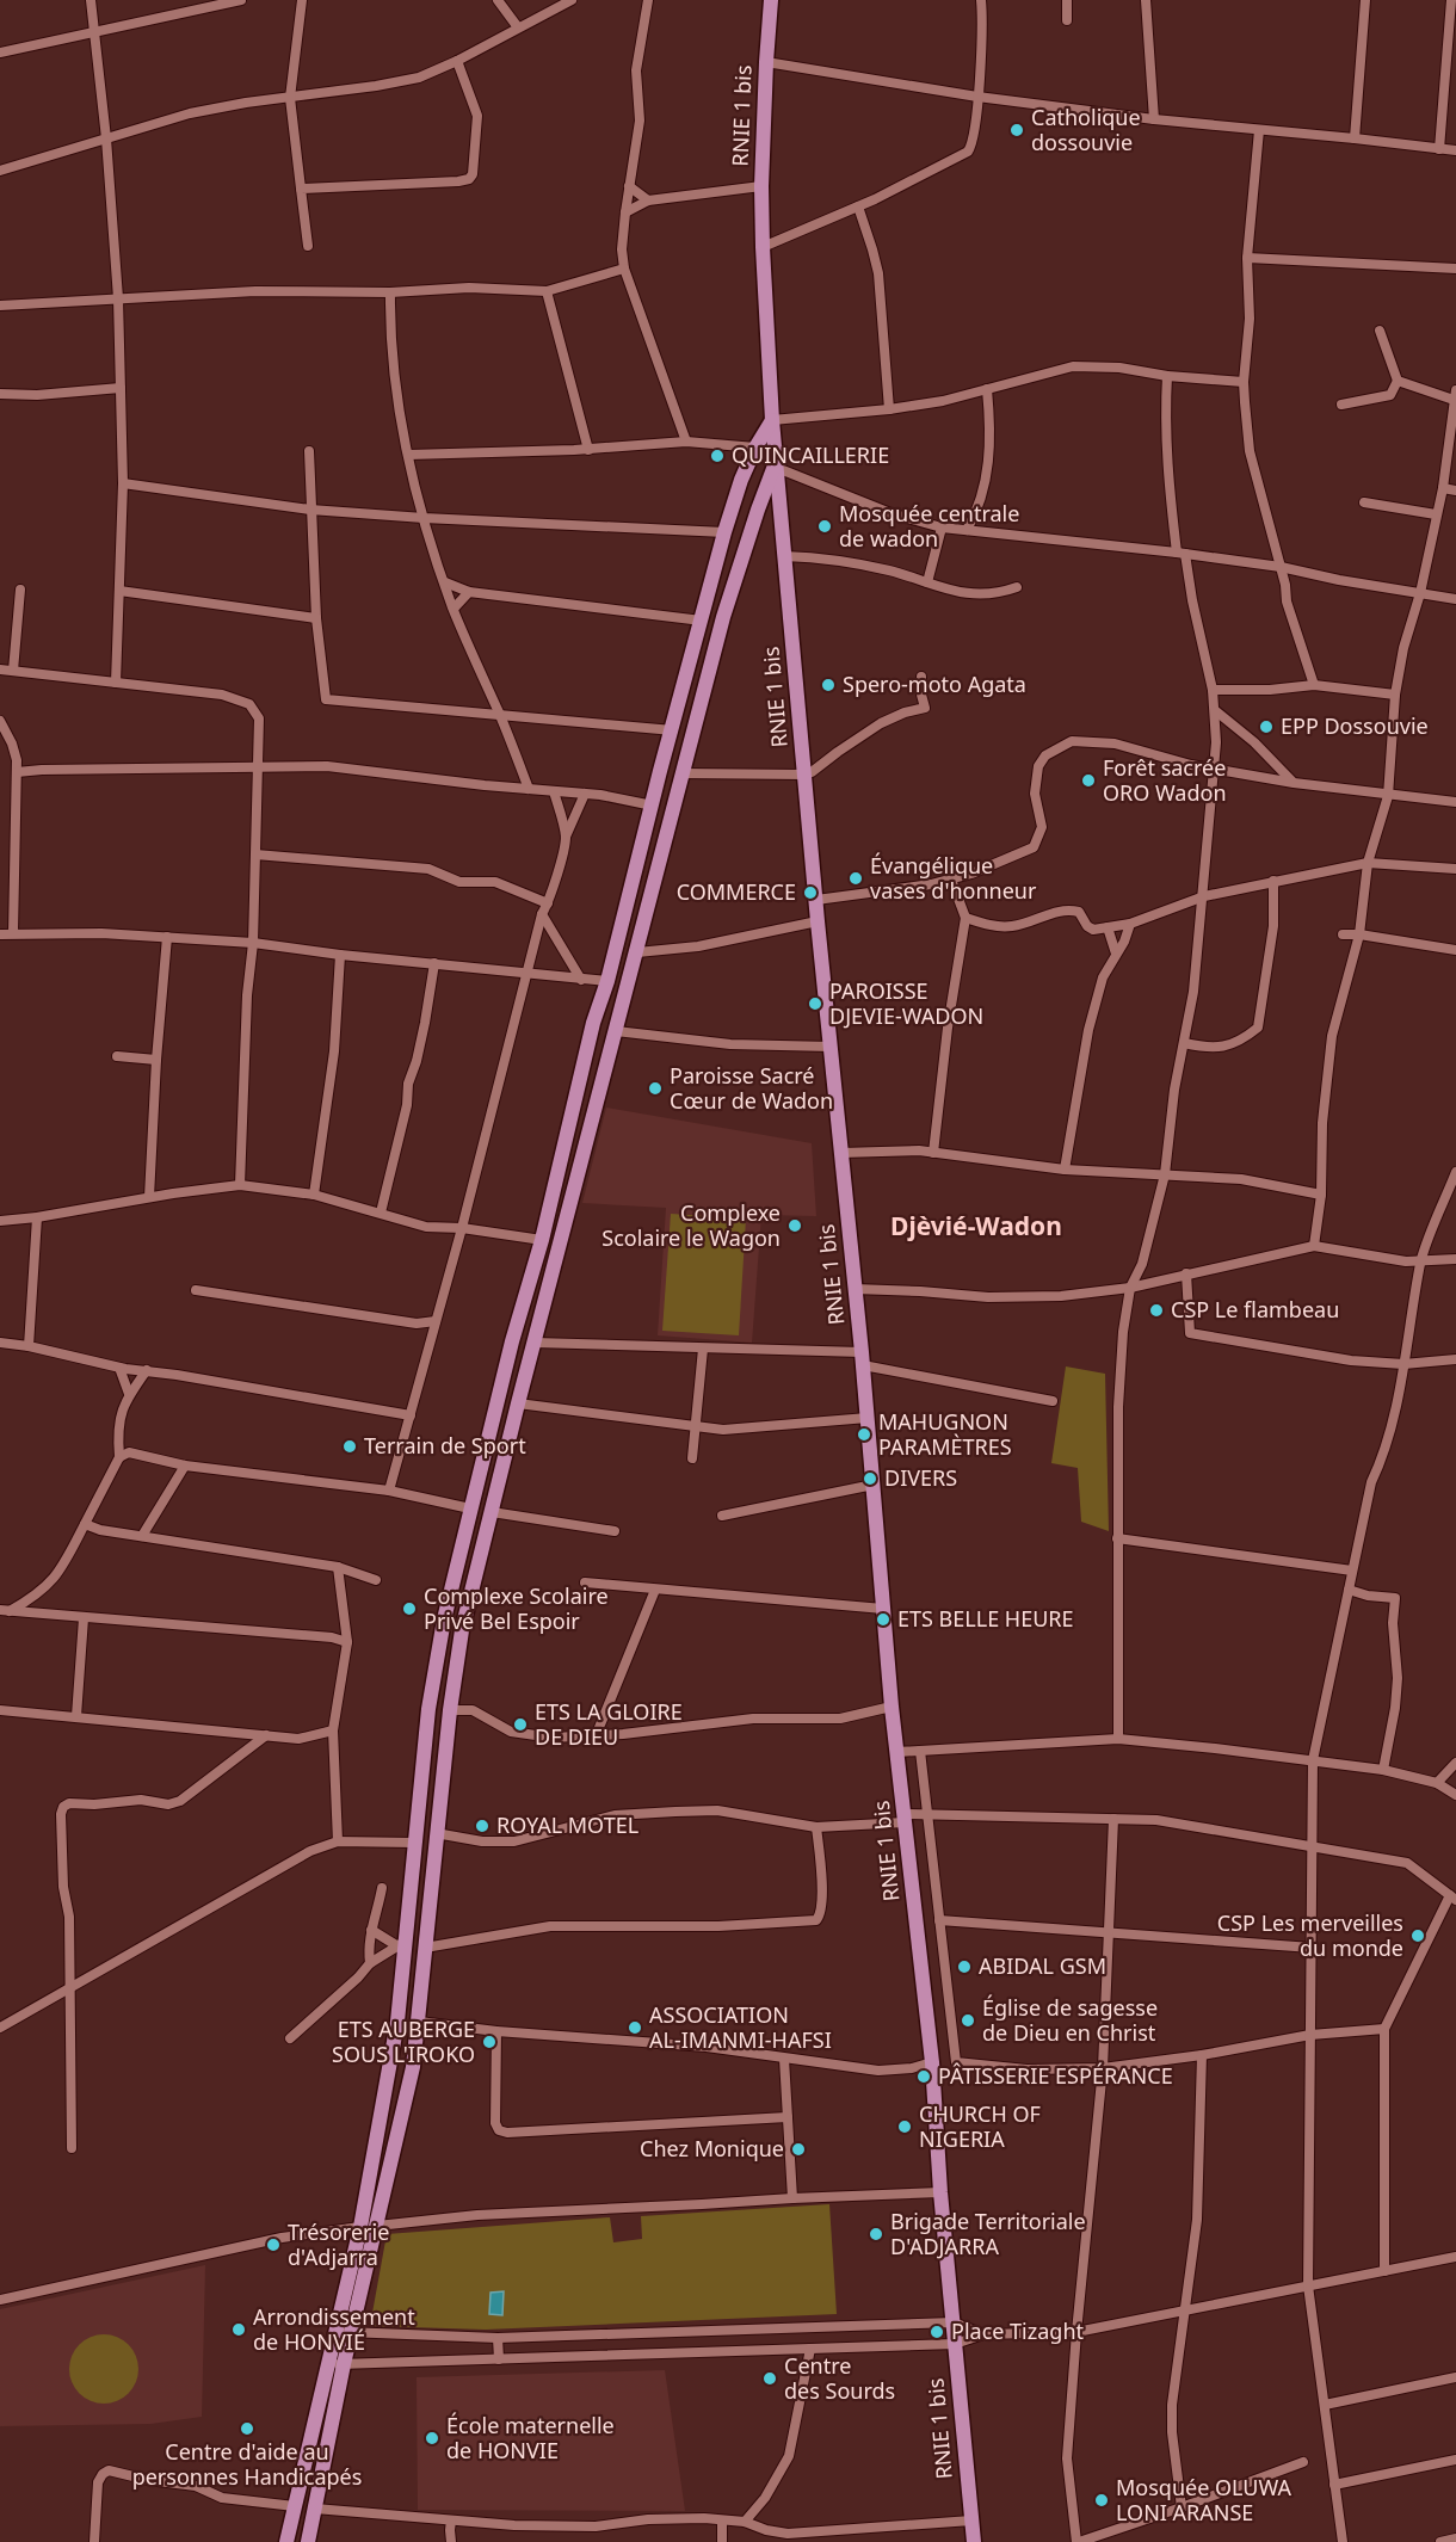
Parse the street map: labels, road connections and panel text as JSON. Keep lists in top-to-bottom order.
{
  "streets": {
    "main road": ["RNIE 1 bis"]
  },
  "districts": ["Djèvié-Wadon"],
  "places": [
    "Catholique dossouvie",
    "QUINCAILLERIE",
    "Mosquée centrale de wadon",
    "Spero-moto Agata",
    "EPP Dossouvie",
    "Forêt sacrée ORO Wadon",
    "Évangélique vases d'honneur",
    "COMMERCE",
    "PAROISSE DJEVIE-WADON",
    "Paroisse Sacré Cœur de Wadon",
    "Complexe Scolaire le Wagon",
    "CSP Le flambeau",
    "MAHUGNON PARAMÈTRES",
    "Terrain de Sport",
    "DIVERS",
    "Complexe Scolaire Privé Bel Espoir",
    "ETS BELLE HEURE",
    "ETS LA GLOIRE DE DIEU",
    "ROYAL MOTEL",
    "CSP Les merveilles du monde",
    "ABIDAL GSM",
    "Église de sagesse de Dieu en Christ",
    "ASSOCIATION AL-IMANMI-HAFSI",
    "ETS AUBERGE SOUS L'IROKO",
    "PÂTISSERIE ESPÉRANCE",
    "CHURCH OF NIGERIA",
    "Chez Monique",
    "Brigade Territoriale D'ADJARRA",
    "Trésorerie d'Adjarra",
    "Arrondissement de HONVIÉ",
    "Place Tizaght",
    "Centre des Sourds",
    "Centre d'aide au personnes Handicapés",
    "École maternelle de HONVIE",
    "Mosquée OLUWA LONI ARANSE"
  ]
}
